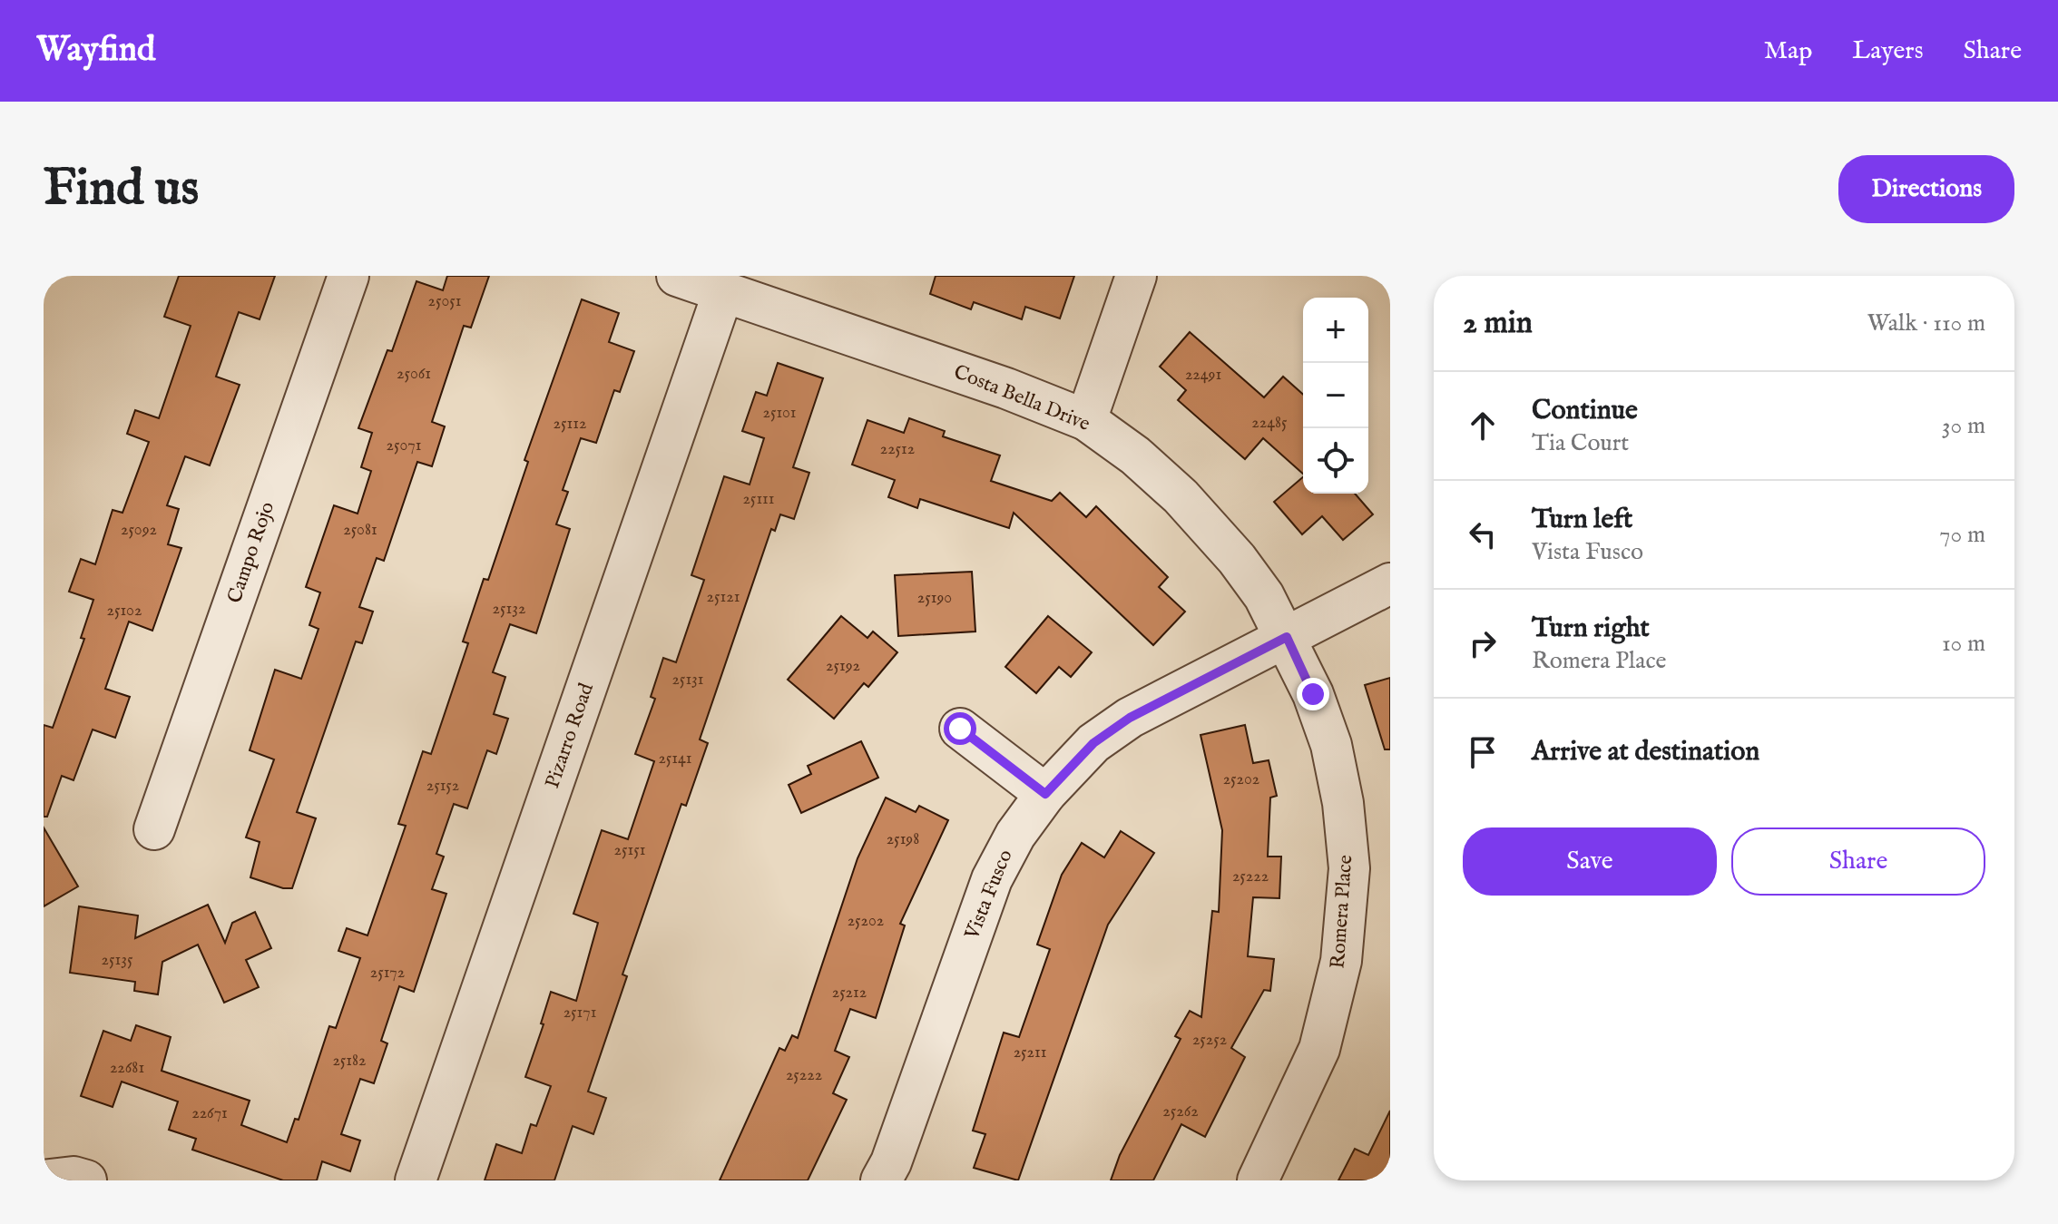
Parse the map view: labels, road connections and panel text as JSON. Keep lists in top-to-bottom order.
{
  "streets": {
    "street": [
      "Costa Bella Drive",
      "Campo Rojo",
      "Pizarro Road",
      "Vista Fusco",
      "Romera Place"
    ]
  },
  "crossings": [
    ["Costa Bella Drive", "Pizarro Road"],
    ["Costa Bella Drive", "Vista Fusco"],
    ["Costa Bella Drive", "Romera Place"],
    ["Vista Fusco", "Romera Place"]
  ],
  "house_numbers": [
    "25051",
    "25061",
    "22491",
    "25101",
    "22485",
    "25112",
    "25071",
    "22512",
    "25111",
    "25092",
    "25081",
    "25121",
    "25190",
    "25132",
    "25102",
    "25192",
    "25131",
    "25141",
    "25202",
    "25152",
    "25198",
    "25151",
    "25222",
    "25202",
    "25135",
    "25172",
    "25212",
    "25171",
    "25252",
    "25211",
    "25182",
    "22681",
    "25222",
    "25262",
    "22671"
  ],
  "page": {
    "header": "Wayfind",
    "nav": ["Map", "Layers", "Share"],
    "buttons": [
      "Directions",
      ["Save", "Share"]
    ],
    "title": "Find us",
    "heading": ["2 min", "Walk · 110 m"],
    "map_buttons": ["+", "−"],
    "list": [
      ["Continue", "Tia Court", "30 m"],
      ["Turn left", "Vista Fusco", "70 m"],
      ["Turn right", "Romera Place", "10 m"],
      "Arrive at destination"
    ]
  }
}
